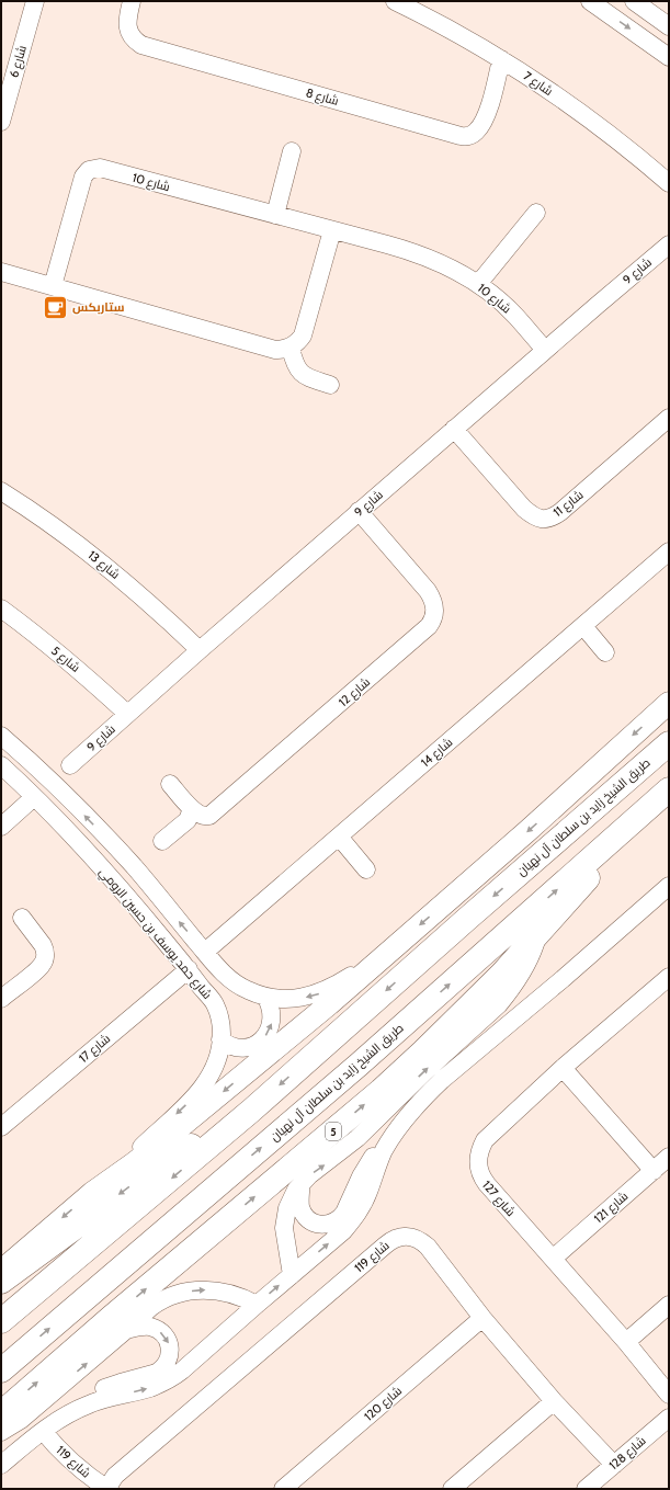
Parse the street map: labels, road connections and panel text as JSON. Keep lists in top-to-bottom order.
{
  "streets": {
    "highway": ["طريق الشيخ زايد بن سلطان آل نهيان", "5"],
    "street": [
      "شارع 6",
      "شارع 7",
      "شارع 8",
      "شارع 10",
      "شارع 9",
      "شارع 11",
      "شارع 13",
      "شارع 5",
      "شارع 12",
      "شارع 14",
      "شارع حمد يوسف بن حسين الرومي",
      "شارع 17",
      "شارع 127",
      "شارع 121",
      "شارع 119",
      "شارع 120",
      "شارع 128"
    ]
  },
  "crossings": [
    ["شارع 7", "شارع 8"],
    ["شارع 10", "شارع 9"],
    ["شارع 9", "شارع 11"],
    ["شارع 9", "شارع 13"],
    ["شارع 9", "شارع 5"],
    ["شارع 9", "شارع 12"],
    ["شارع 14", "شارع حمد يوسف بن حسين الرومي"],
    ["طريق الشيخ زايد بن سلطان آل نهيان", "5"],
    ["شارع حمد يوسف بن حسين الرومي", "شارع 17"],
    ["شارع 127", "شارع 121"],
    ["شارع 119", "شارع 120"],
    ["شارع 119", "شارع 128"]
  ],
  "places": {
    "cafe": ["ستاربكس"]
  }
}
